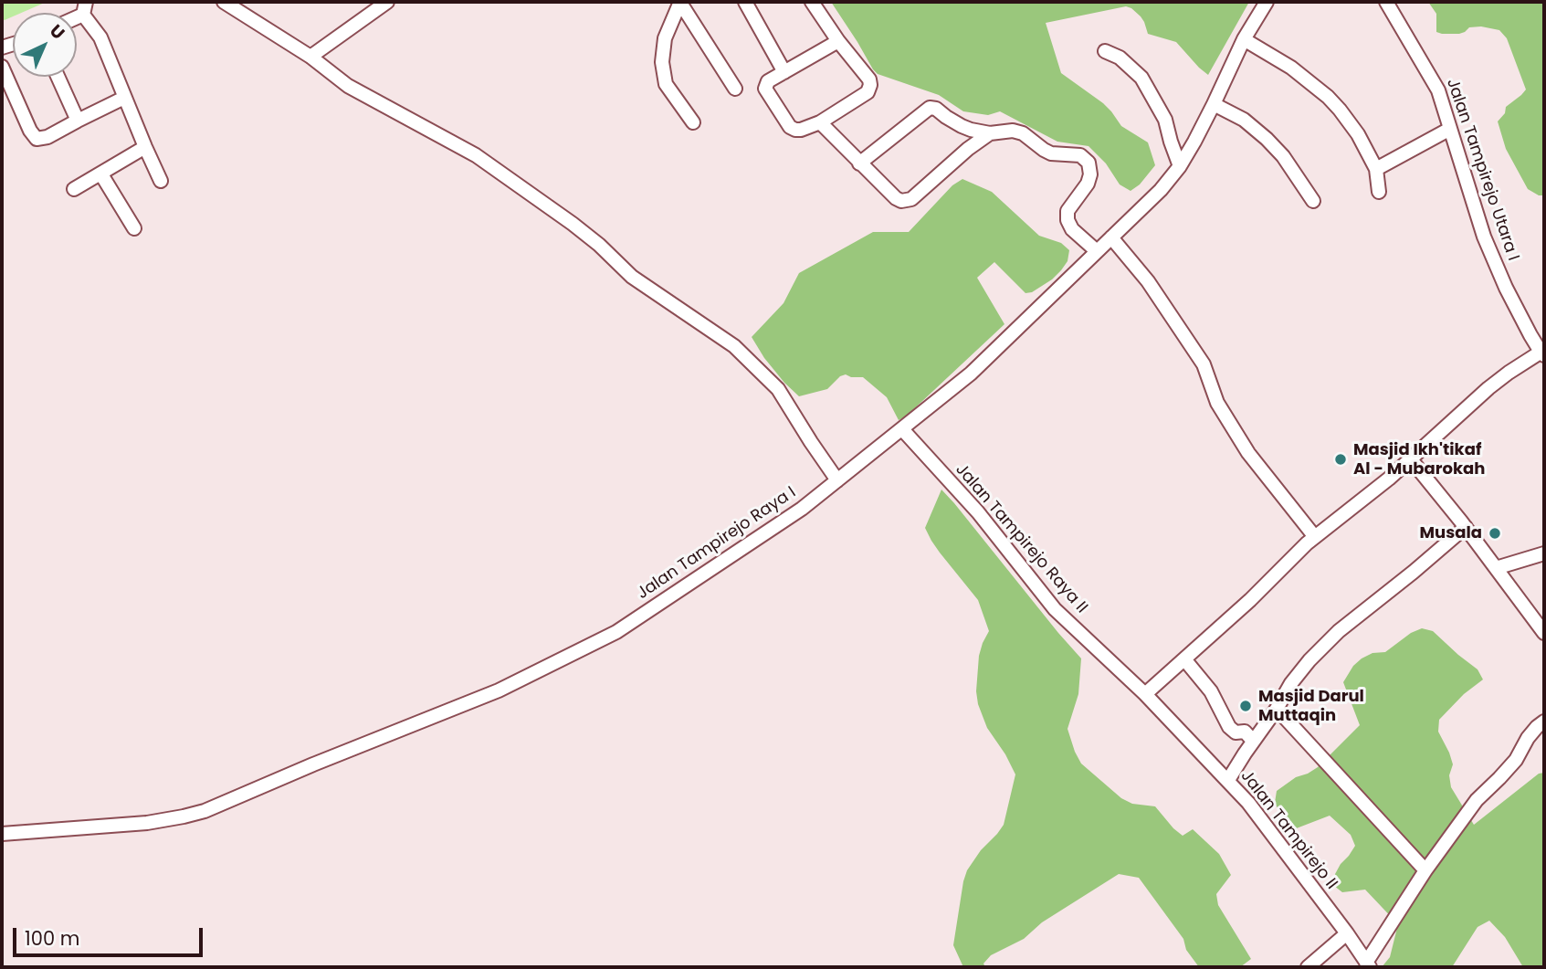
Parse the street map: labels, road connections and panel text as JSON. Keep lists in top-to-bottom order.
{
  "streets": {
    "street": [
      "Jalan Tampirejo Utara I",
      "Jalan Tampirejo Raya II",
      "Jalan Tampirejo Raya I",
      "Jalan Tampirejo II"
    ]
  },
  "crossings": [
    ["Jalan Tampirejo Raya II", "Jalan Tampirejo Raya I"],
    ["Jalan Tampirejo Raya II", "Jalan Tampirejo II"]
  ],
  "places": ["Masjid Ikh'tikaf Al - Mubarokah", "Musala", "Masjid Darul Muttaqin"],
  "scale_bar": "100 m",
  "north": "top right"
}
